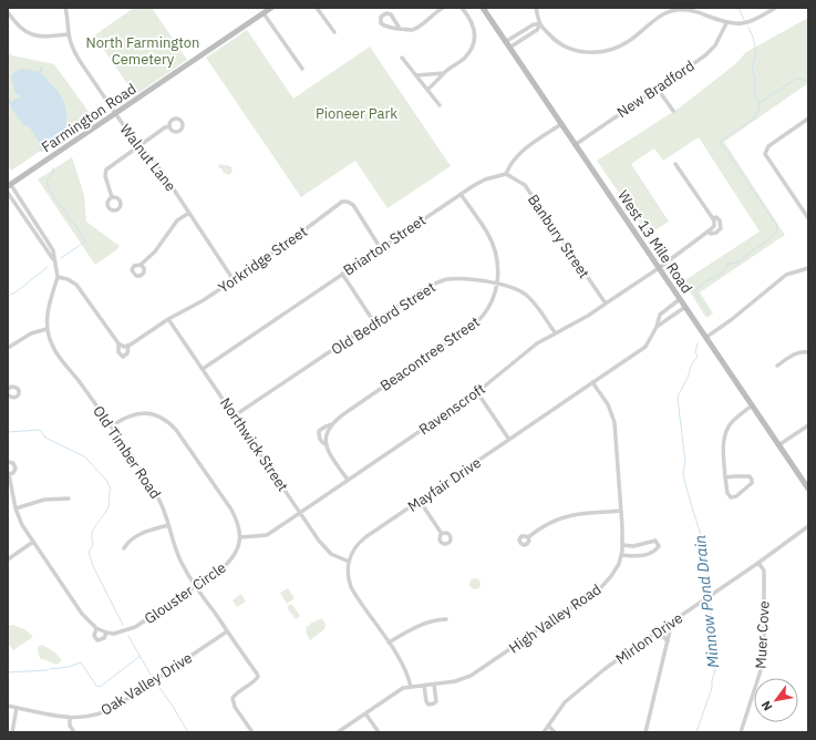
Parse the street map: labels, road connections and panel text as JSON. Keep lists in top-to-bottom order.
{
  "streets": {
    "street": [
      "New Bradford",
      "Farmington Road",
      "Walnut Lane",
      "Banbury Street",
      "West 13 Mile Road",
      "Briarton Street",
      "Yorkridge Street",
      "Old Bedford Street",
      "Beacontree Street",
      "Ravenscroft",
      "Northwick Street",
      "Old Timber Road",
      "Mayfair Drive",
      "Glouster Circle",
      "High Valley Road",
      "Muer Cove",
      "Mirlon Drive",
      "Oak Valley Drive"
    ]
  },
  "crossings": [
    ["New Bradford", "West 13 Mile Road"],
    ["Farmington Road", "Walnut Lane"],
    ["Walnut Lane", "Yorkridge Street"],
    ["Banbury Street", "Briarton Street"],
    ["Banbury Street", "Ravenscroft"],
    ["West 13 Mile Road", "Ravenscroft"],
    ["West 13 Mile Road", "Mayfair Drive"],
    ["Briarton Street", "Yorkridge Street"],
    ["Briarton Street", "Beacontree Street"],
    ["Briarton Street", "Northwick Street"],
    ["Yorkridge Street", "Northwick Street"],
    ["Yorkridge Street", "Old Timber Road"],
    ["Old Bedford Street", "Beacontree Street"],
    ["Old Bedford Street", "Ravenscroft"],
    ["Old Bedford Street", "Northwick Street"],
    ["Beacontree Street", "Ravenscroft"],
    ["Ravenscroft", "Northwick Street"],
    ["Ravenscroft", "Glouster Circle"],
    ["Northwick Street", "Mayfair Drive"],
    ["Old Timber Road", "Glouster Circle"],
    ["Old Timber Road", "Oak Valley Drive"],
    ["Mayfair Drive", "High Valley Road"],
    ["Muer Cove", "Mirlon Drive"]
  ],
  "water": ["Minnow Pond Drain"],
  "parks": ["North Farmington Cemetery", "Pioneer Park"],
  "north": "bottom left"
}
